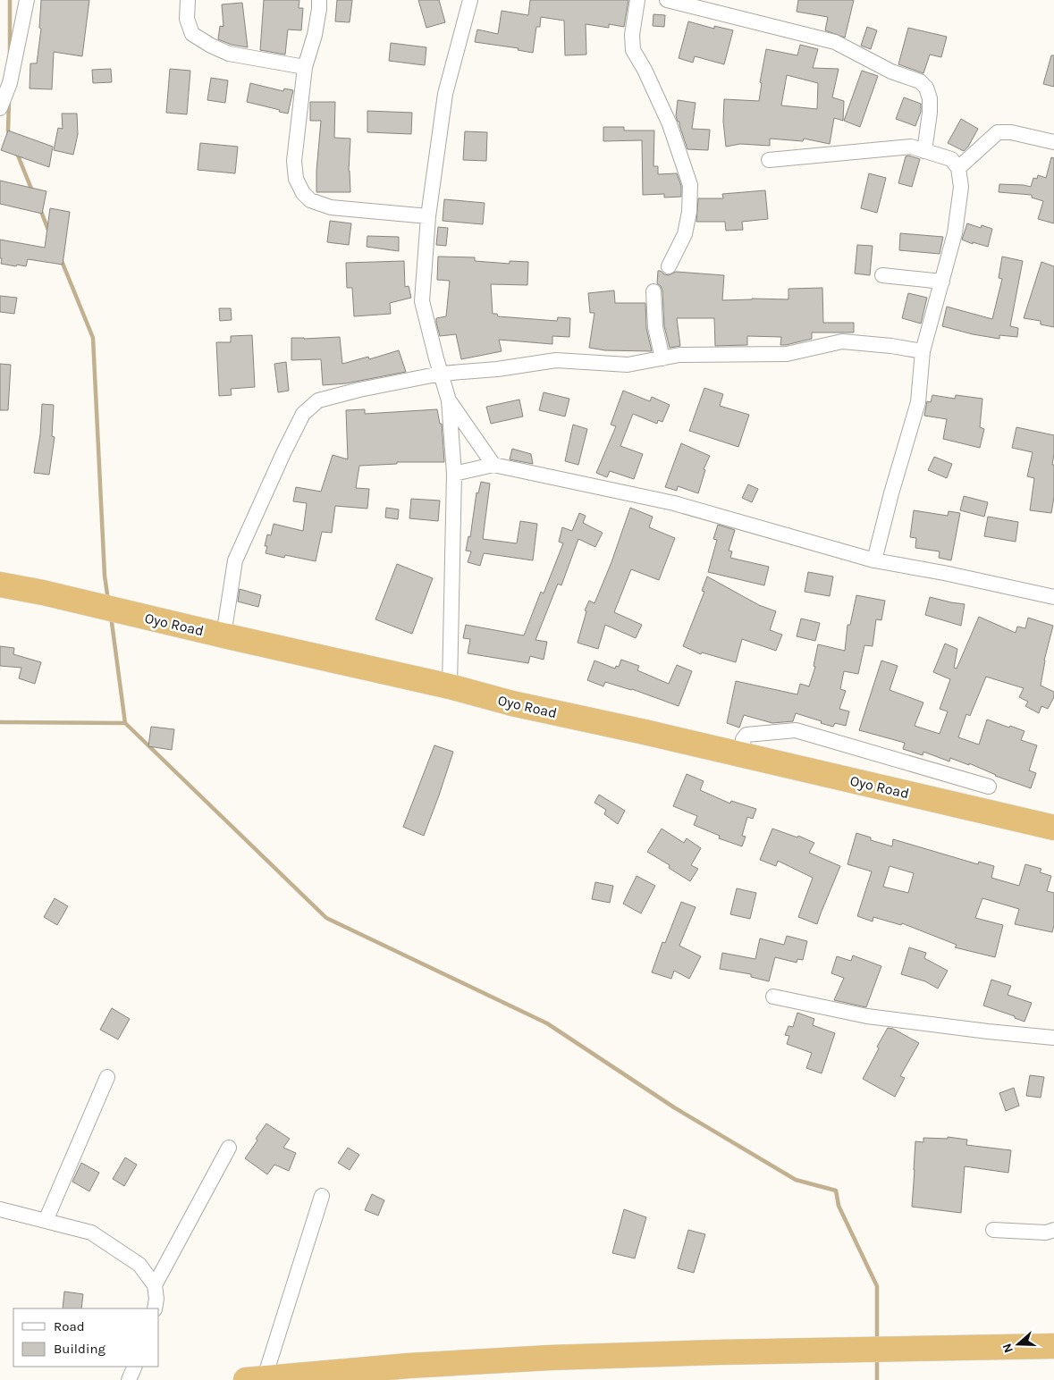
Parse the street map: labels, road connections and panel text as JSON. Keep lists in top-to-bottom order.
{
  "streets": {
    "highway": ["Oyo Road"]
  },
  "legend": ["Road", "Building"],
  "north": "left"
}
